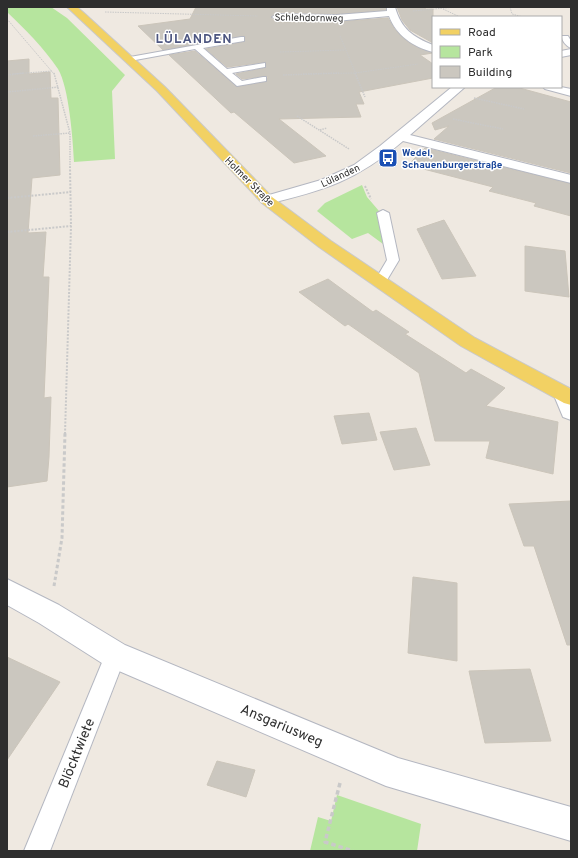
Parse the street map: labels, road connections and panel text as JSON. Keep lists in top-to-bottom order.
{
  "streets": {
    "main road": ["Holmer Straße"],
    "street": ["Schlehdornweg", "Lülanden", "Ansgariusweg"],
    "lane": ["Blöcktwiete"]
  },
  "crossings": [
    ["Schlehdornweg", "Holmer Straße"],
    ["Lülanden", "Holmer Straße"],
    ["Ansgariusweg", "Blöcktwiete"]
  ],
  "districts": ["LÜLANDEN"],
  "places": {
    "bus stop": ["Wedel, Schauenburgerstraße"]
  },
  "legend": ["Road", "Park", "Building"]
}
